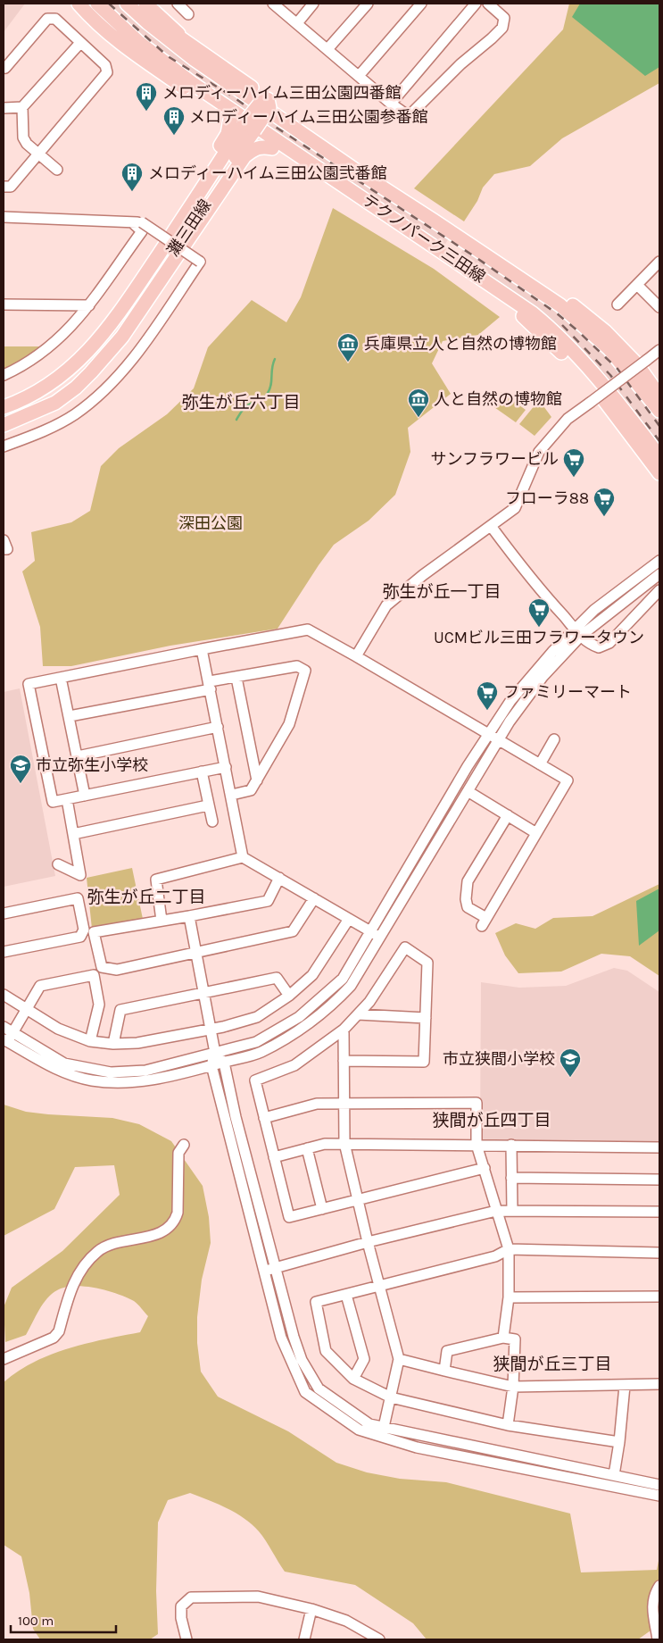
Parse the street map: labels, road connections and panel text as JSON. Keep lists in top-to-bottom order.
{
  "streets": {
    "main road": ["灘三田線", "テクノパーク三田線"]
  },
  "districts": [
    "弥生が丘六丁目",
    "弥生が丘一丁目",
    "弥生が丘二丁目",
    "狭間が丘四丁目",
    "狭間が丘三丁目"
  ],
  "parks": ["深田公園"],
  "places": {
    "building": ["メロディーハイム三田公園四番館", "メロディーハイム三田公園参番館", "メロディーハイム三田公園弐番館"],
    "museum": ["兵庫県立人と自然の博物館", "人と自然の博物館"],
    "supermarket": [
      "サンフラワービル",
      "フローラ88",
      "UCMビル三田フラワータウン",
      "ファミリーマート"
    ],
    "school or university": ["市立弥生小学校", "市立狭間小学校"]
  },
  "scale_bar": "100 m"
}
